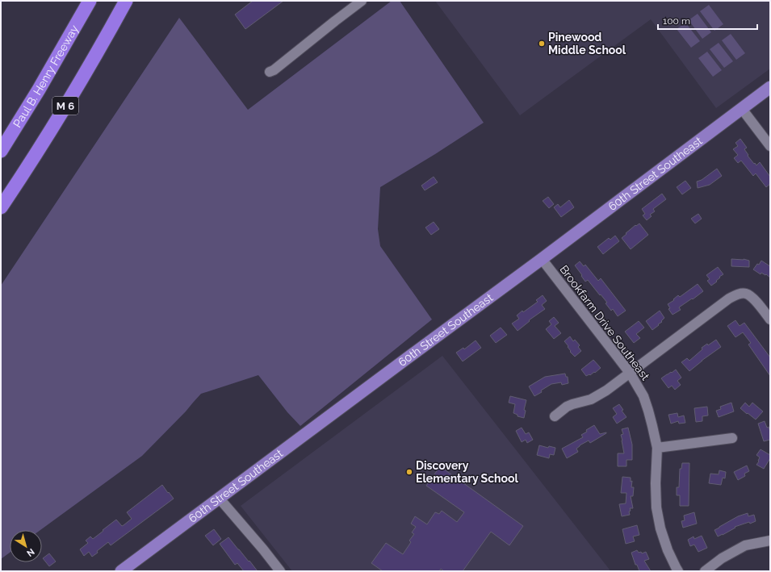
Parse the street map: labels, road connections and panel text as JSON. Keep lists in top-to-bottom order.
{
  "streets": {
    "highway": ["Paul B. Henry Freeway", "M 6"],
    "main road": ["60th Street Southeast"],
    "street": ["Brookfarm Drive Southeast"]
  },
  "crossings": [
    ["60th Street Southeast", "Brookfarm Drive Southeast"]
  ],
  "places": ["Pinewood Middle School", "Discovery Elementary School"],
  "scale_bar": "100 m",
  "north": "bottom right"
}
